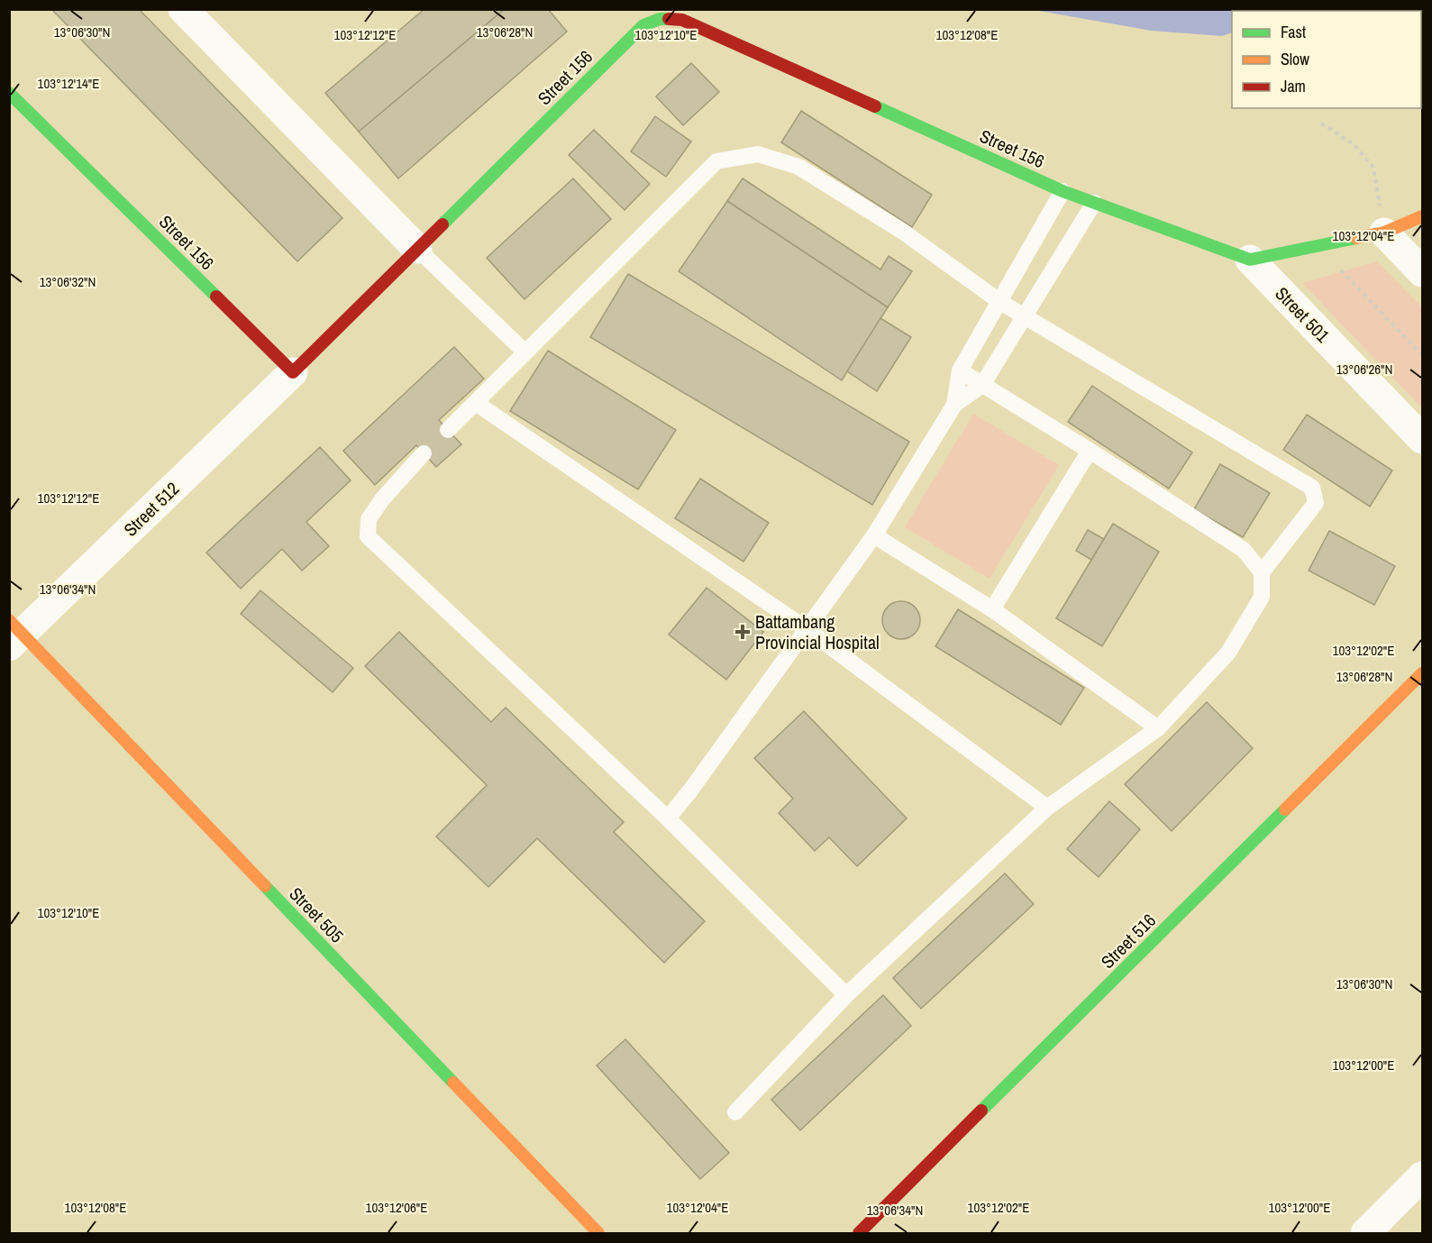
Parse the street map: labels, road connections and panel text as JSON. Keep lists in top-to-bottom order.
{
  "streets": {
    "street": [
      "Street 156",
      "Street 501",
      "Street 512",
      "Street 505",
      "Street 516"
    ]
  },
  "crossings": [
    ["Street 156", "Street 501"],
    ["Street 156", "Street 512"],
    ["Street 512", "Street 505"]
  ],
  "places": {
    "health": ["Battambang Provincial Hospital"]
  },
  "legend": ["Fast", "Slow", "Jam"],
  "coordinates": [
    "13°06'28\"N",
    "13°06'30\"N",
    "103°12'12\"E",
    "103°12'10\"E",
    "103°12'08\"E",
    "103°12'14\"E",
    "103°12'04\"E",
    "13°06'32\"N",
    "13°06'26\"N",
    "13°06'34\"N",
    "103°12'02\"E",
    "103°12'00\"E",
    "103°12'06\"E"
  ]
}
